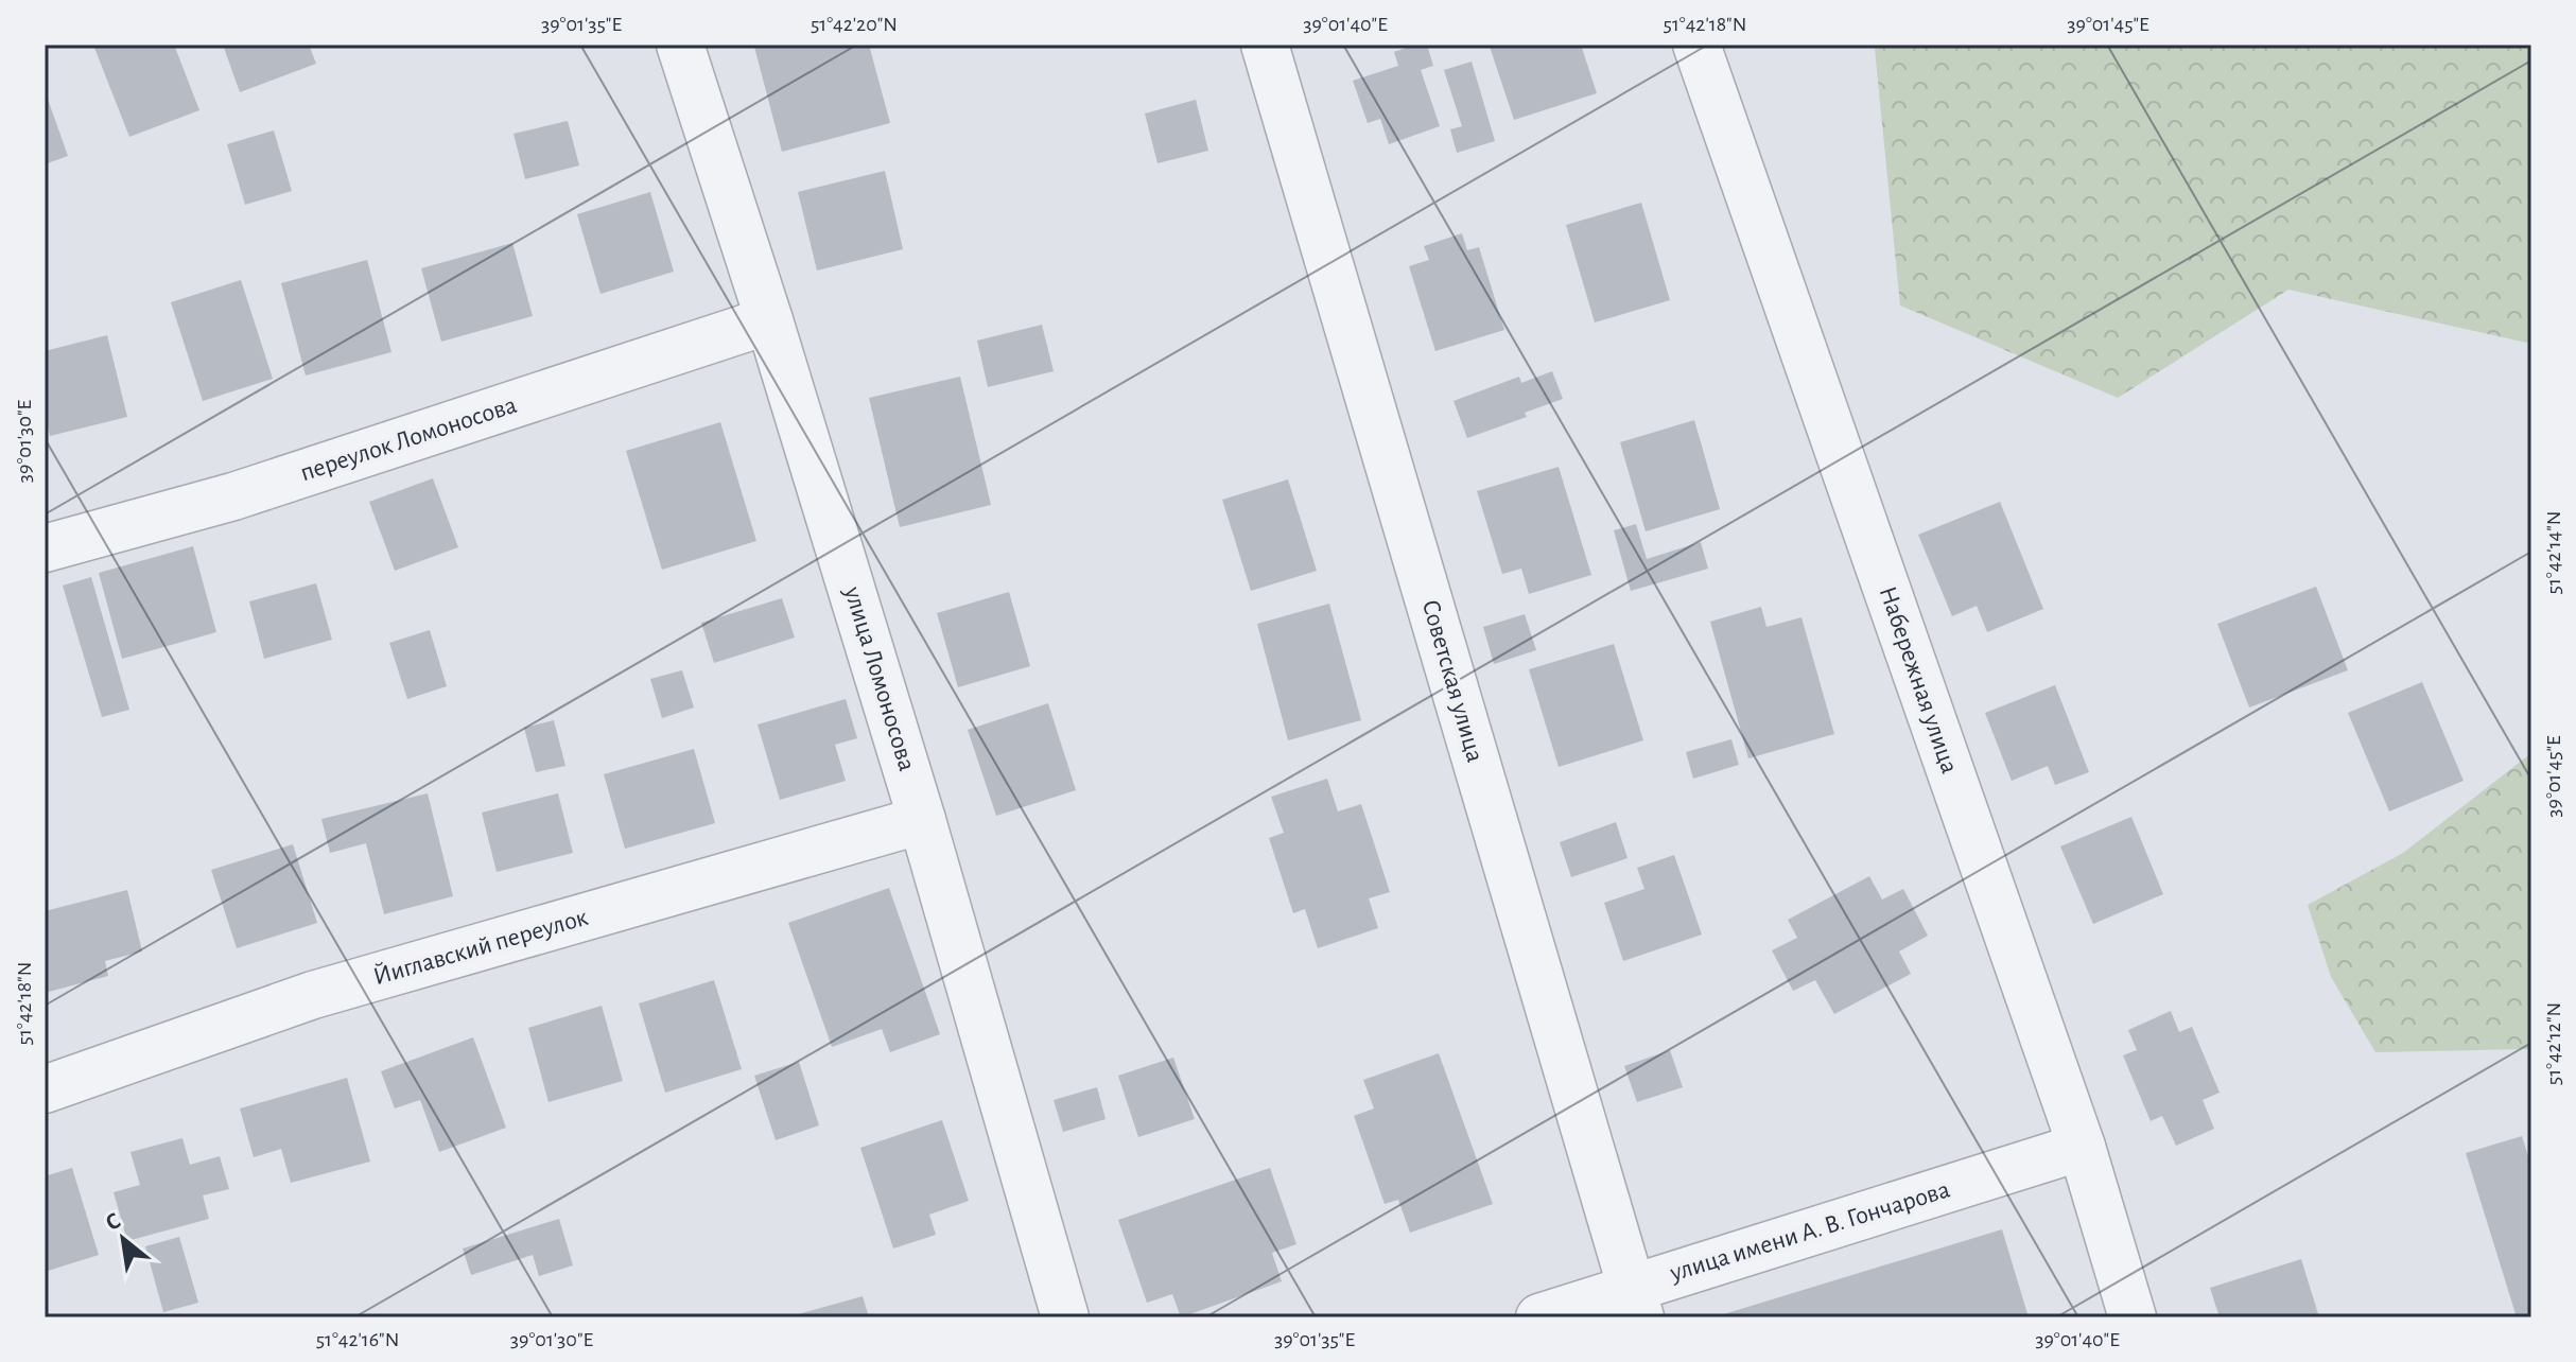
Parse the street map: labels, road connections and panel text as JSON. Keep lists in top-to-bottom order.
{
  "streets": {
    "street": [
      "переулок Ломоносова",
      "улица Ломоносова",
      "Набережная улица",
      "Советская улица",
      "Йиглавский переулок",
      "улица имени А. В. Гончарова"
    ]
  },
  "crossings": [
    ["переулок Ломоносова", "улица Ломоносова"],
    ["улица Ломоносова", "Йиглавский переулок"],
    ["Набережная улица", "улица имени А. В. Гончарова"],
    ["Советская улица", "улица имени А. В. Гончарова"]
  ],
  "north": "top left",
  "coordinates": [
    "39°01'35\"E",
    "51°42'20\"N",
    "39°01'40\"E",
    "51°42'18\"N",
    "39°01'45\"E",
    "39°01'30\"E",
    "51°42'14\"N",
    "51°42'12\"N",
    "51°42'16\"N"
  ]
}
